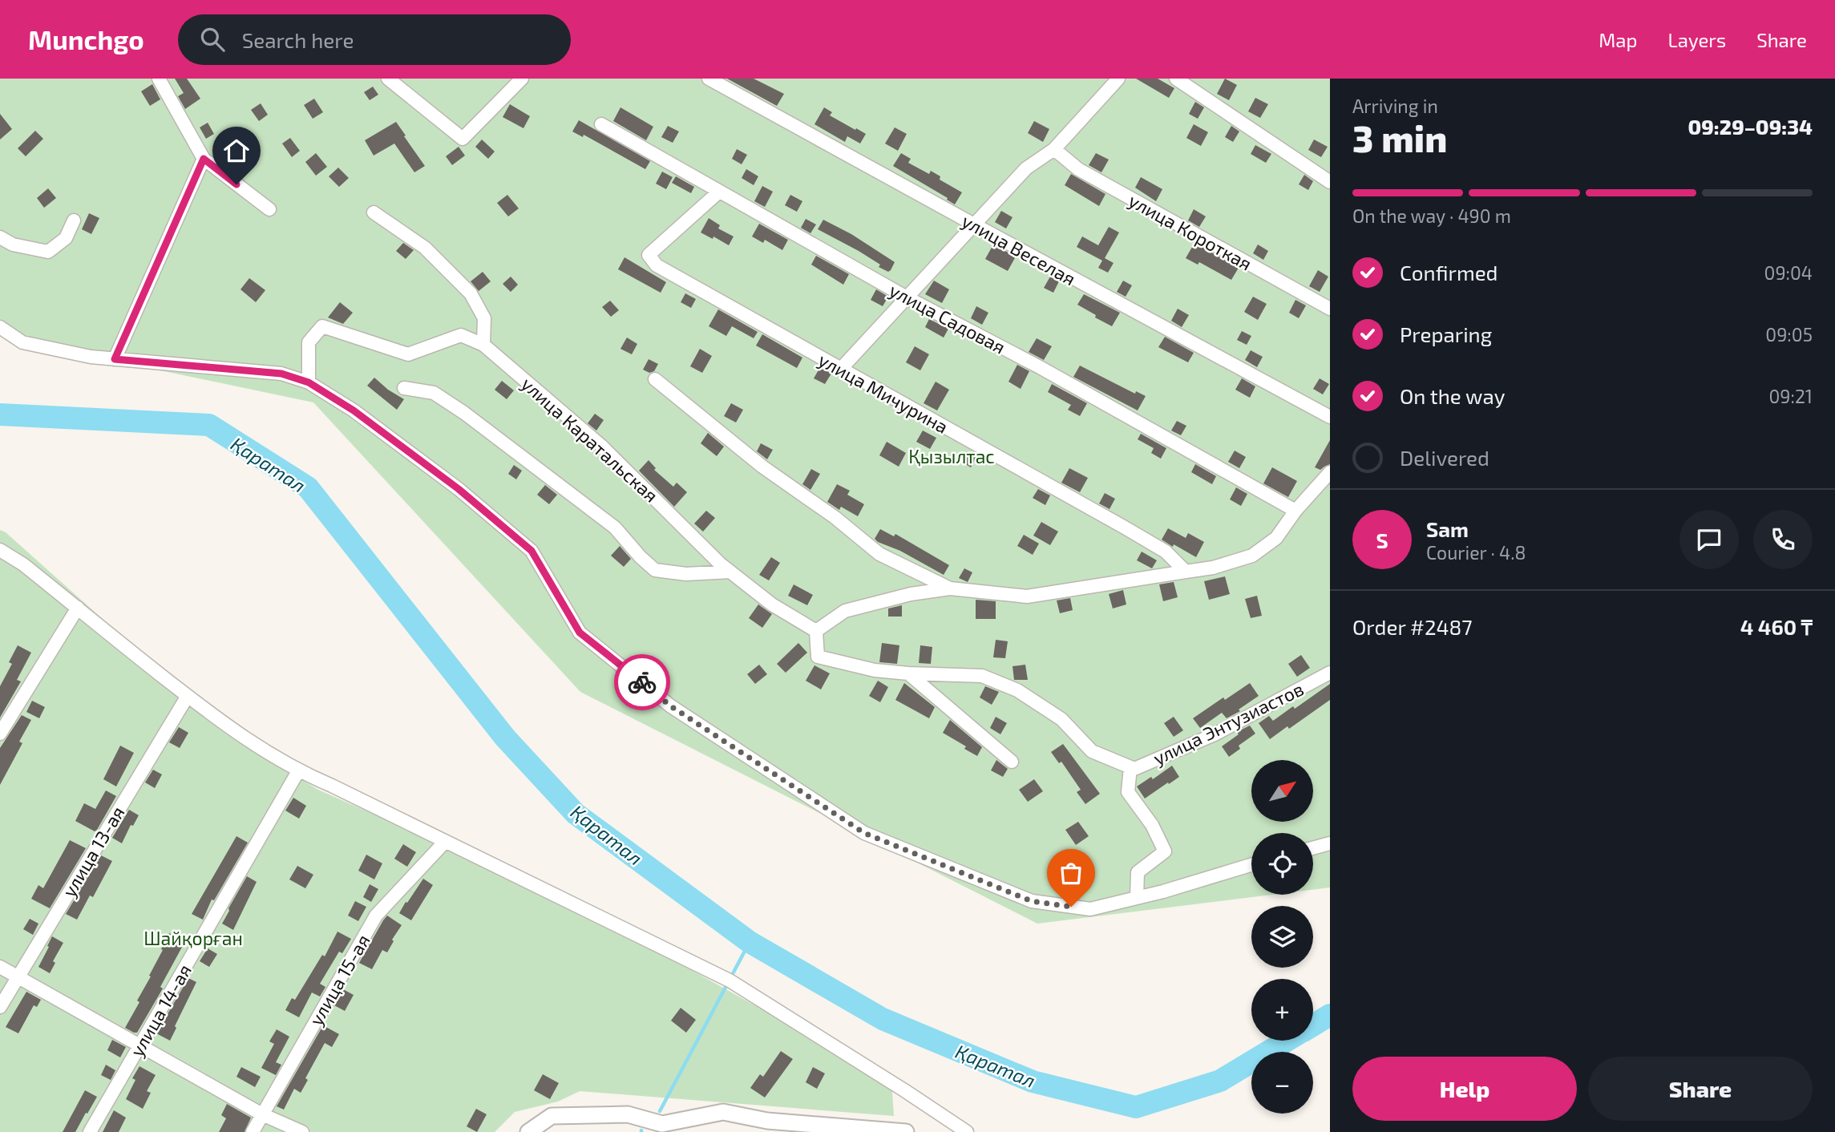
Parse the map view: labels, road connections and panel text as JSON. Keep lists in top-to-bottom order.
{
  "streets": {
    "street": [
      "улица Короткая",
      "улица Веселая",
      "улица Садовая",
      "улица Мичурина",
      "улица Каратальская",
      "улица Энтузиастов",
      "улица 13-ая",
      "улица 15-ая",
      "улица 14-ая"
    ]
  },
  "crossings": [
    ["улица Садовая", "улица Мичурина"],
    ["улица Каратальская", "улица Энтузиастов"]
  ],
  "water": ["Қаратал"],
  "parks": ["Қызылтас", "Шайқорған"],
  "north": "top right",
  "page": {
    "header": "Munchgo",
    "search": "Search here",
    "nav": ["Map", "Layers", "Share"],
    "heading": ["3 min", "Arriving in", "09:29–09:34"],
    "panel": [
      "Sam",
      "Courier · 4.8",
      "Order #2487",
      "4 460 ₸"
    ],
    "bar": "On the way · 490 m",
    "list": [
      ["Confirmed", "09:04"],
      ["Preparing", "09:05"],
      ["On the way", "09:21"],
      "Delivered"
    ],
    "round": "S",
    "map_buttons": ["+", "−"],
    "buttons": ["Help", "Share"]
  }
}
